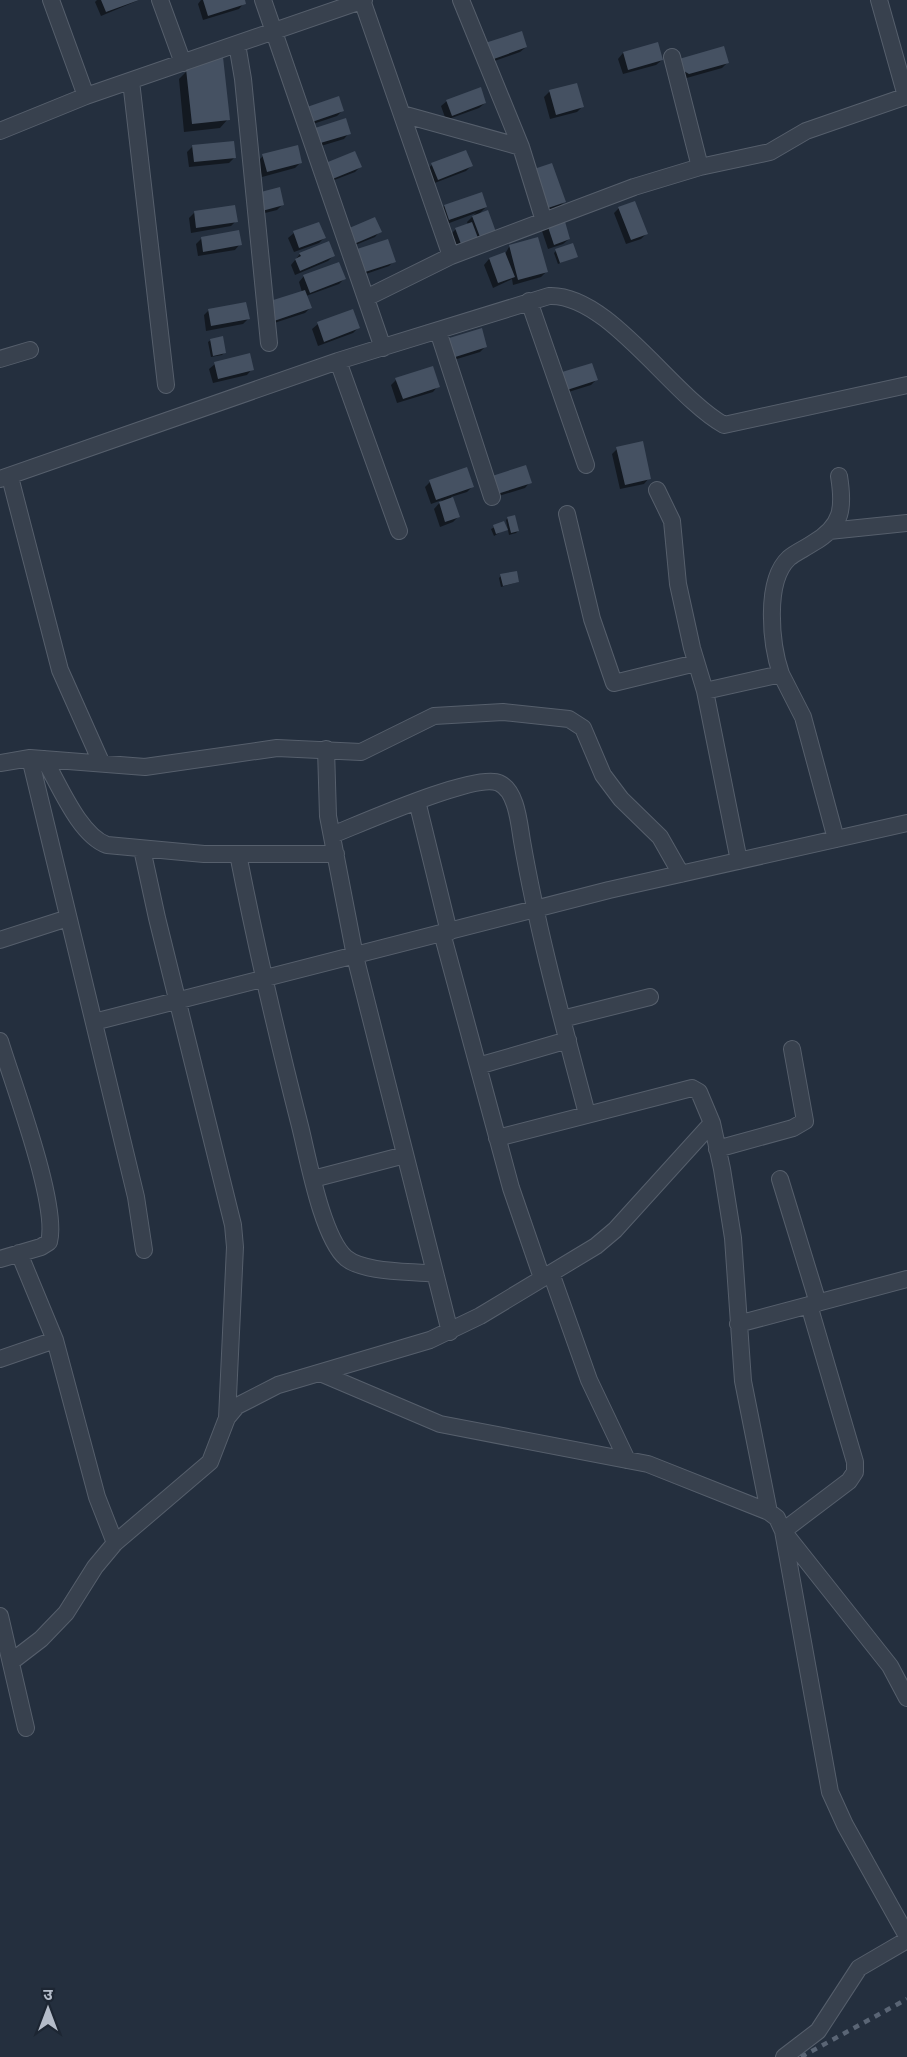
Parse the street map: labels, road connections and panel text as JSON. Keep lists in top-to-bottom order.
{
  "north": "top"
}
